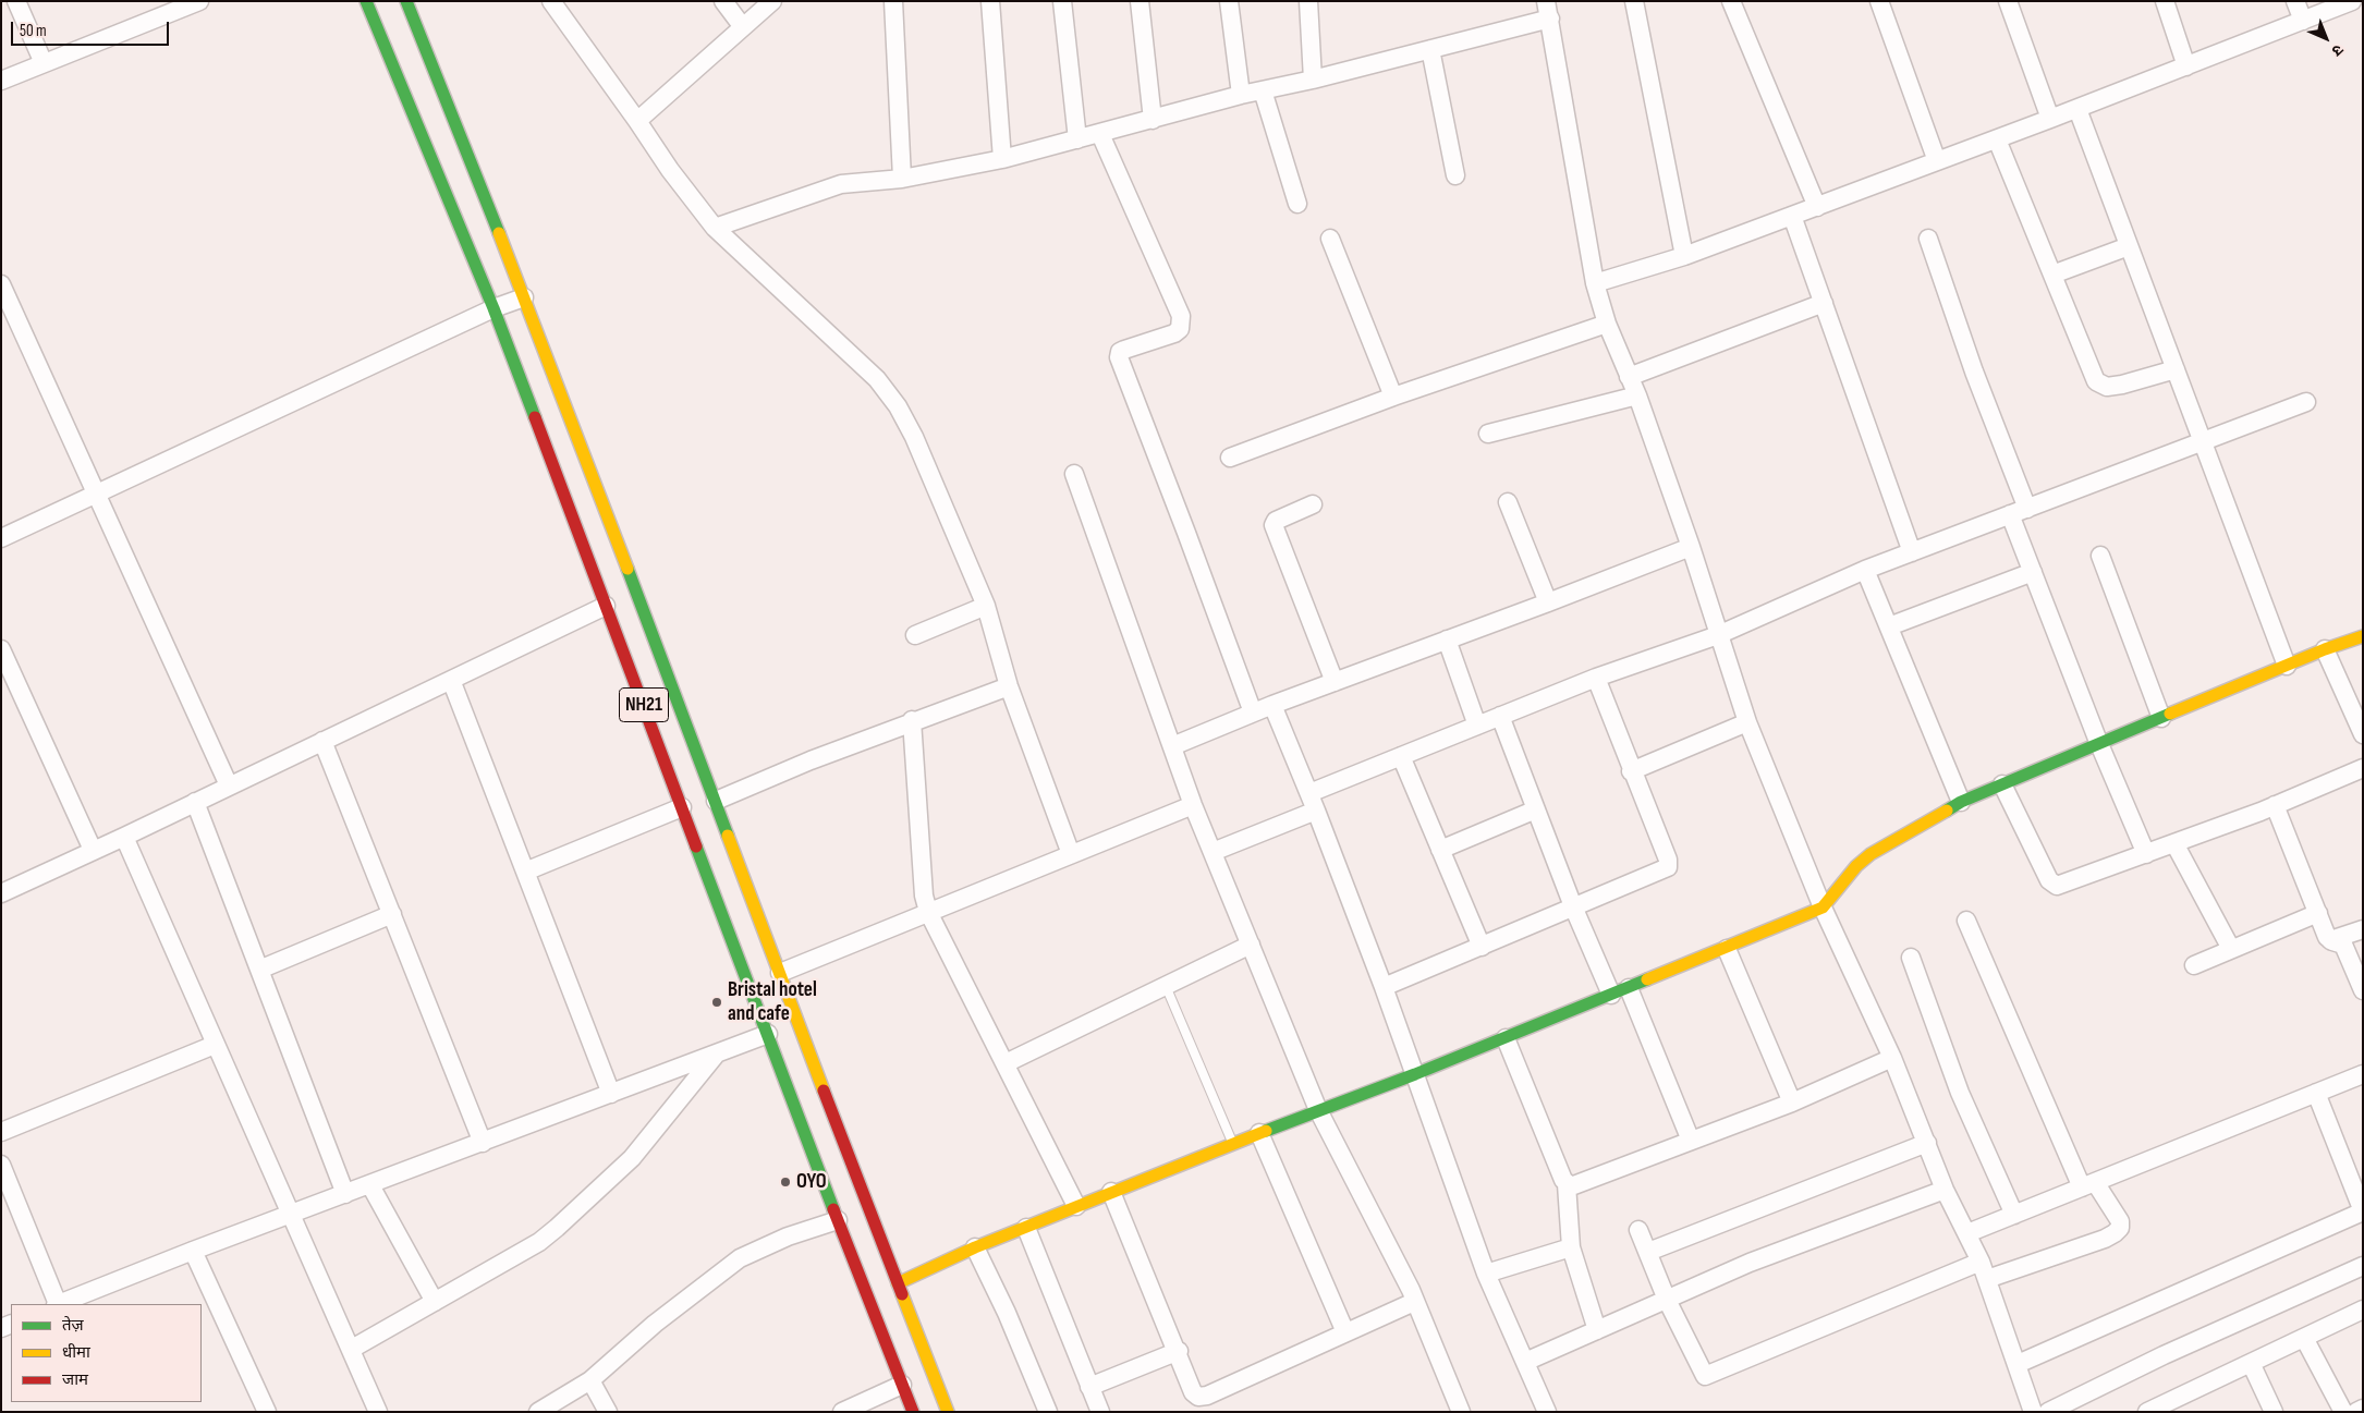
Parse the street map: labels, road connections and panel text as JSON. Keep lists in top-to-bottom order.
{
  "streets": {
    "main road": ["NH21"]
  },
  "places": ["Bristal hotel and cafe", "OYO"],
  "legend": ["तेज़", "धीमा", "जाम"],
  "scale_bar": "50 m",
  "north": "bottom right"
}
